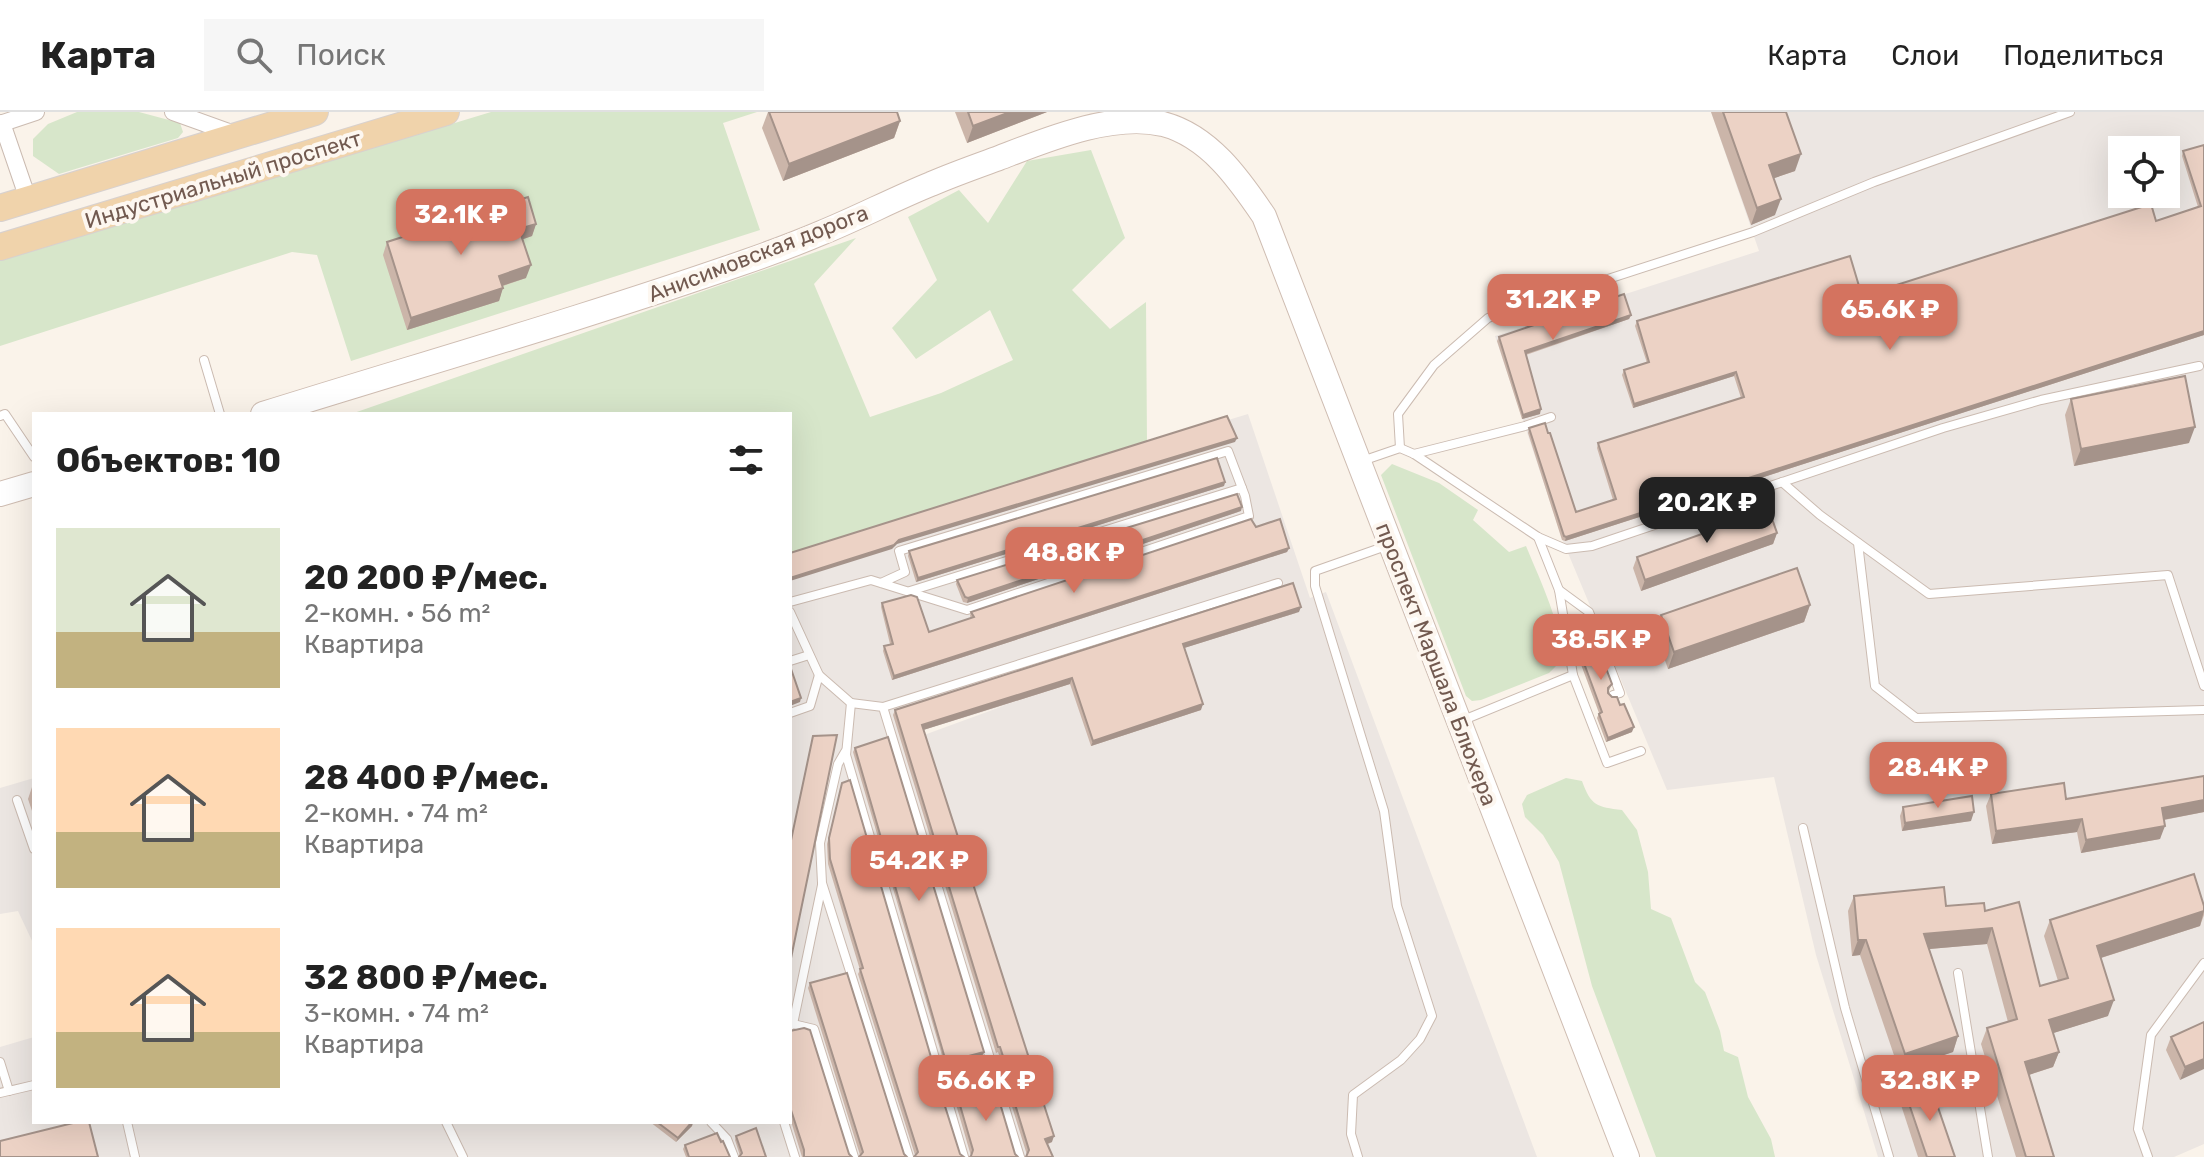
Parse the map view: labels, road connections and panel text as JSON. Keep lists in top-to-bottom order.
{
  "streets": {
    "main road": ["Индустриальный проспект"],
    "street": ["Анисимовская дорога", "проспект Маршала Блюхера"]
  },
  "crossings": [
    ["Анисимовская дорога", "проспект Маршала Блюхера"]
  ],
  "page": {
    "header": "Карта",
    "search": "Поиск",
    "nav": ["Карта", "Слои", "Поделиться"],
    "price": [
      "32.1K ₽",
      "31.2K ₽",
      "65.6K ₽",
      "20.2K ₽",
      "48.8K ₽",
      "38.5K ₽",
      "28.4K ₽",
      "54.2K ₽",
      "56.6K ₽",
      "32.8K ₽"
    ],
    "heading": "Объектов: 10",
    "list": [
      {
        "name": "20 200 ₽/мес.",
        "note": "2-комн. · 56 m² · Квартира"
      },
      {
        "name": "28 400 ₽/мес.",
        "note": "2-комн. · 74 m² · Квартира"
      },
      {
        "name": "32 800 ₽/мес.",
        "note": "3-комн. · 74 m² · Квартира"
      }
    ]
  }
}
